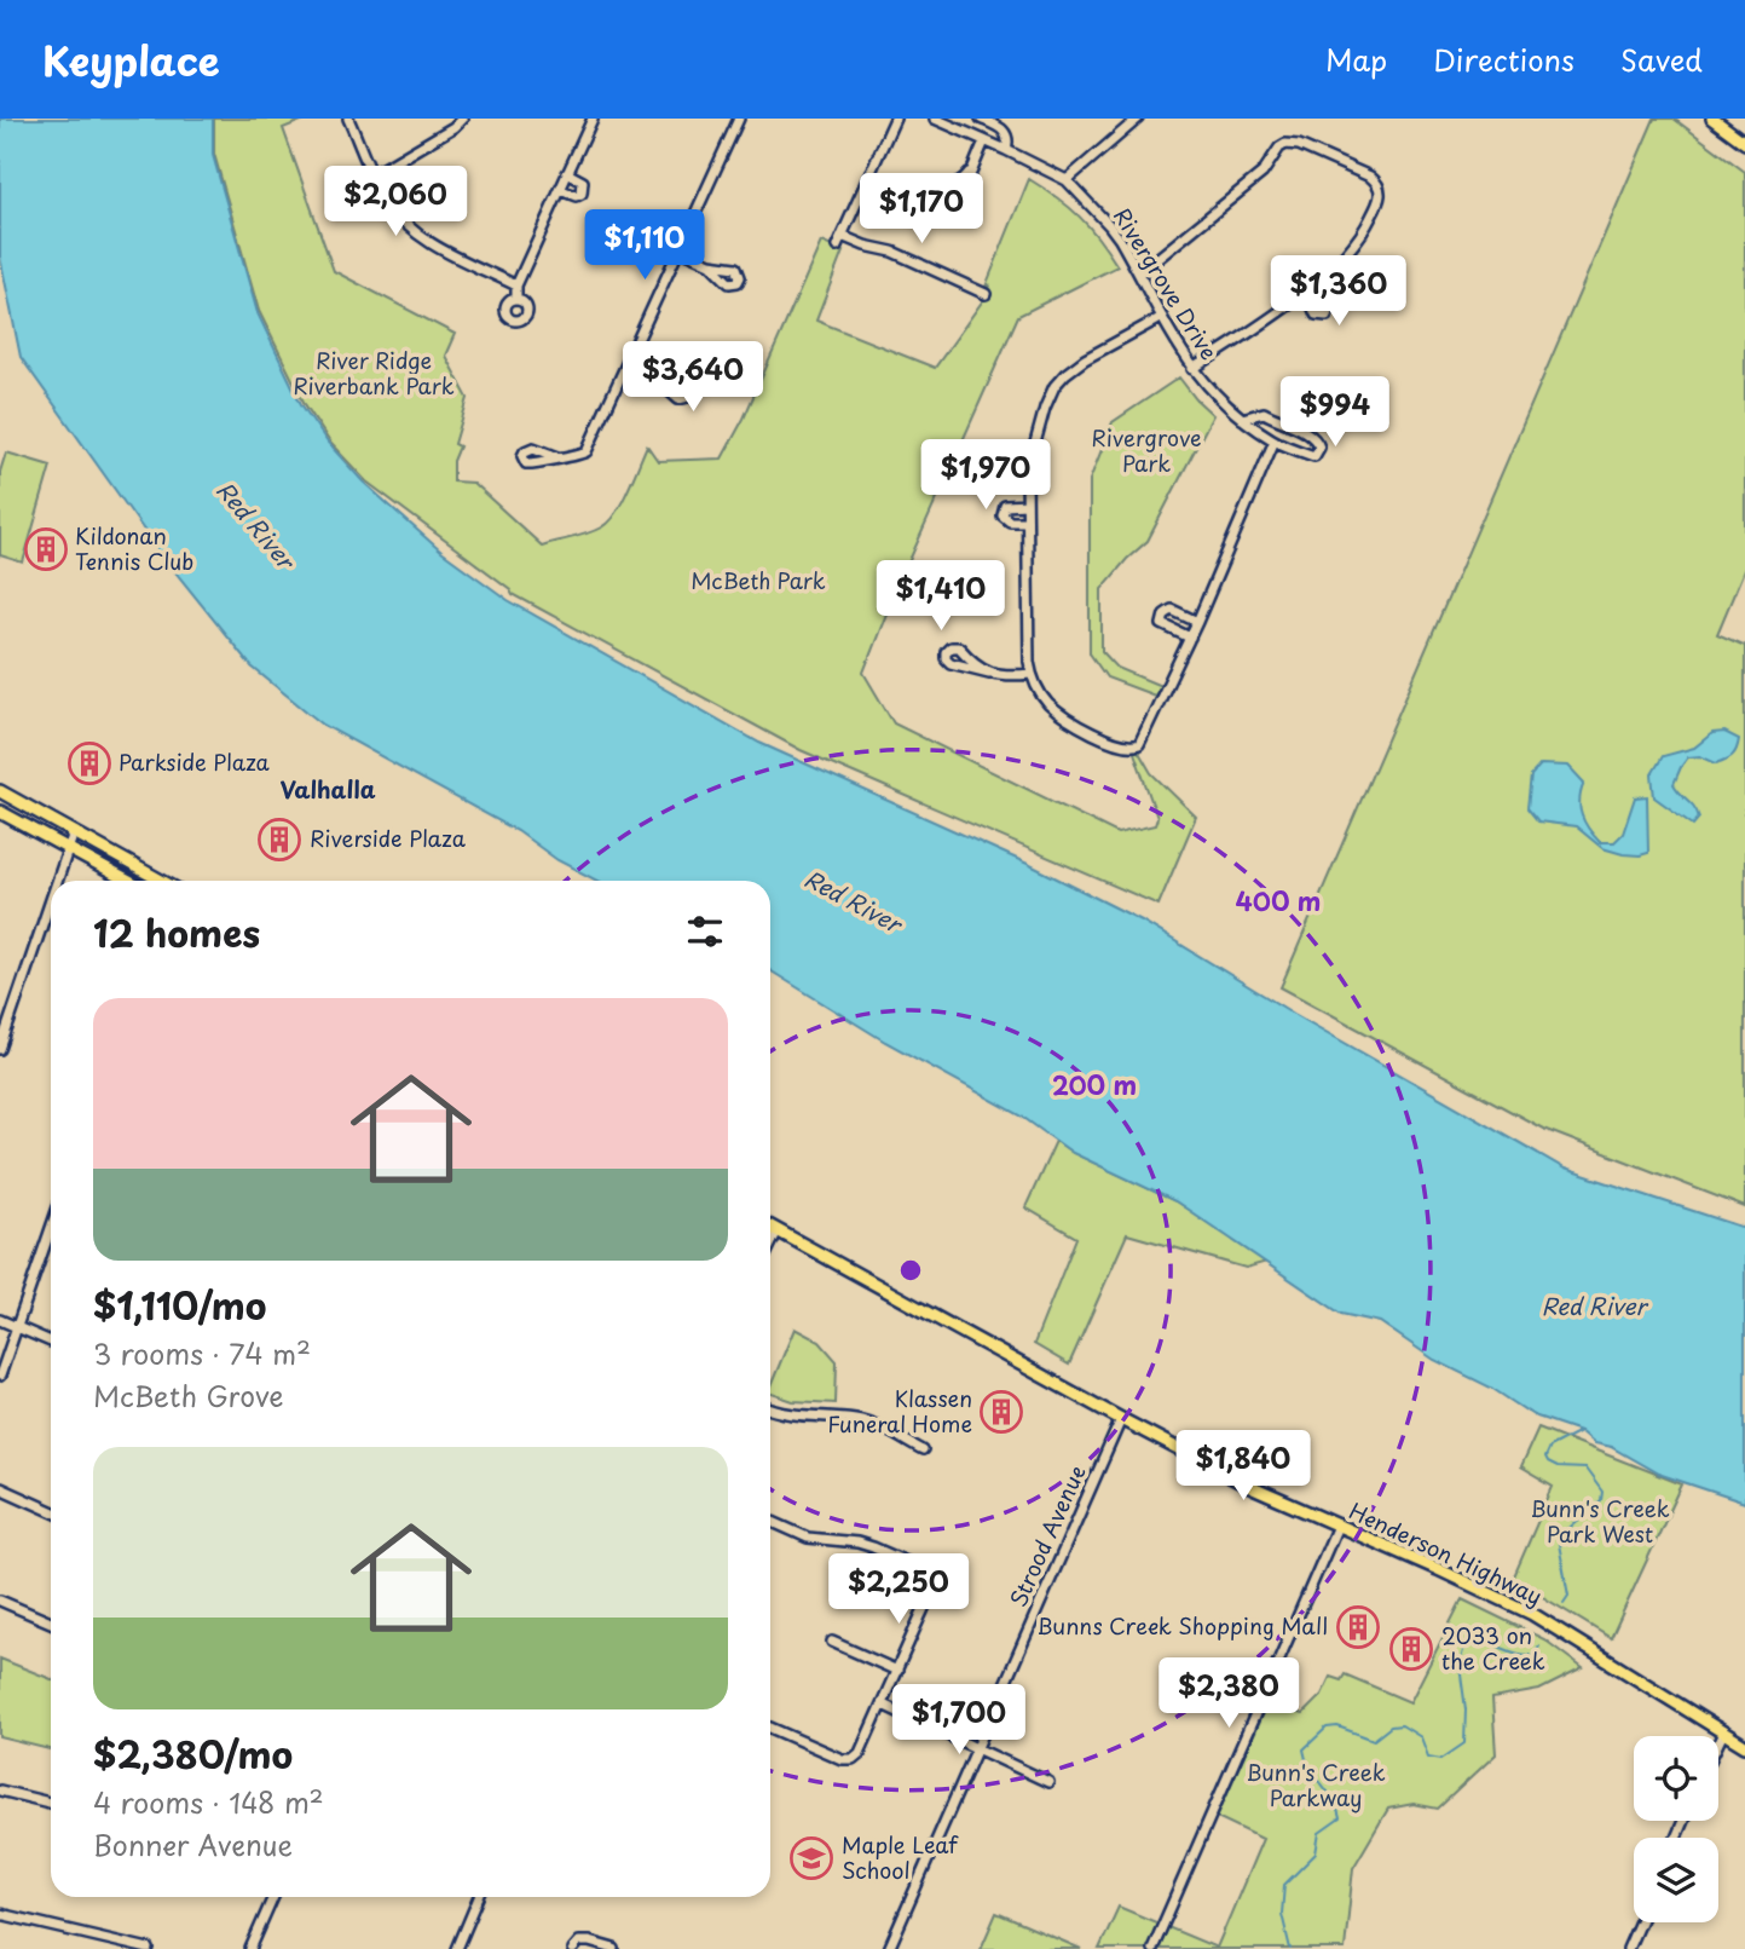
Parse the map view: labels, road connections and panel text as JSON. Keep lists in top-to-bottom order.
{
  "streets": {
    "main road": ["Henderson Highway"],
    "street": ["Rivergrove Drive", "Strood Avenue"]
  },
  "crossings": [
    ["Strood Avenue", "Henderson Highway"]
  ],
  "districts": ["Valhalla"],
  "water": ["Red River"],
  "parks": [
    "River Ridge Riverbank Park",
    "Rivergrove Park",
    "McBeth Park",
    "Bunn's Creek Park West",
    "Bunn's Creek Parkway"
  ],
  "places": {
    "building": [
      "Kildonan Tennis Club",
      "Parkside Plaza",
      "Riverside Plaza",
      "Klassen Funeral Home",
      "Bunns Creek Shopping Mall",
      "2033 on the Creek"
    ],
    "school or university": ["Maple Leaf School"]
  },
  "page": {
    "header": "Keyplace",
    "nav": ["Map", "Directions", "Saved"],
    "price": [
      "$2,060",
      "$1,170",
      "$1,110",
      "$1,360",
      "$3,640",
      "$994",
      "$1,970",
      "$1,410",
      "$1,840",
      "$2,250",
      "$2,380",
      "$1,700"
    ],
    "heading": "12 homes",
    "list": [
      {
        "name": "$1,110/mo",
        "note": "3 rooms · 74 m² · McBeth Grove"
      },
      {
        "name": "$2,380/mo",
        "note": "4 rooms · 148 m² · Bonner Avenue"
      }
    ]
  },
  "rings": ["400 m", "200 m"]
}
